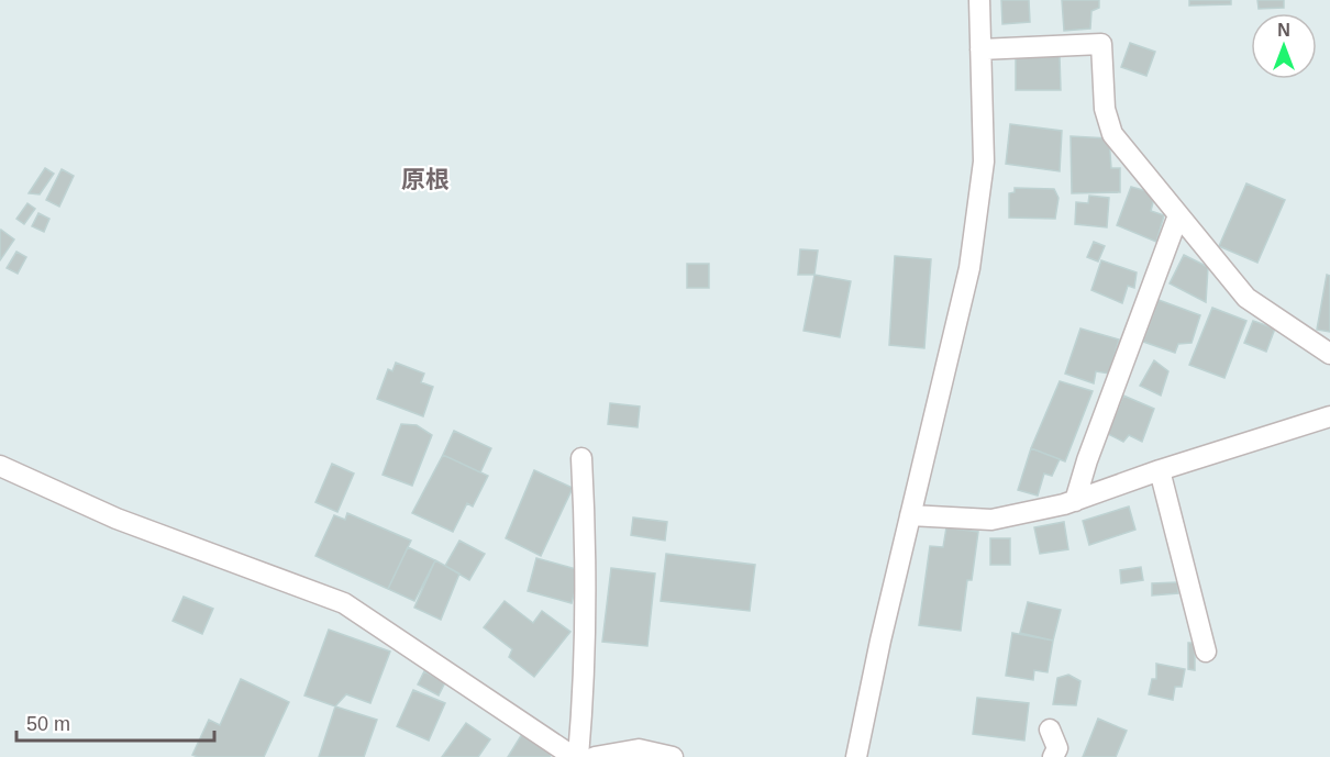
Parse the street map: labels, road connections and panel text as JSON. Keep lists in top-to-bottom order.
{
  "districts": ["原根"],
  "scale_bar": "50 m",
  "north": "top"
}
